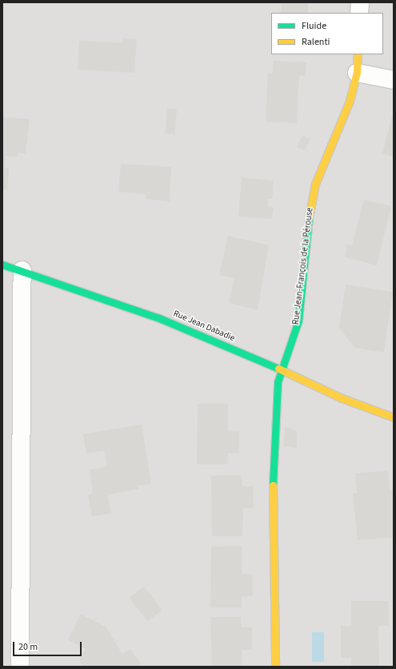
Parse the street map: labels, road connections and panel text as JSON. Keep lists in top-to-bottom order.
{
  "streets": {
    "street": ["Rue Jean-François de la Pérouse", "Rue Jean Dabadie"]
  },
  "crossings": [
    ["Rue Jean-François de la Pérouse", "Rue Jean Dabadie"]
  ],
  "legend": ["Fluide", "Ralenti"],
  "scale_bar": "20 m"
}
